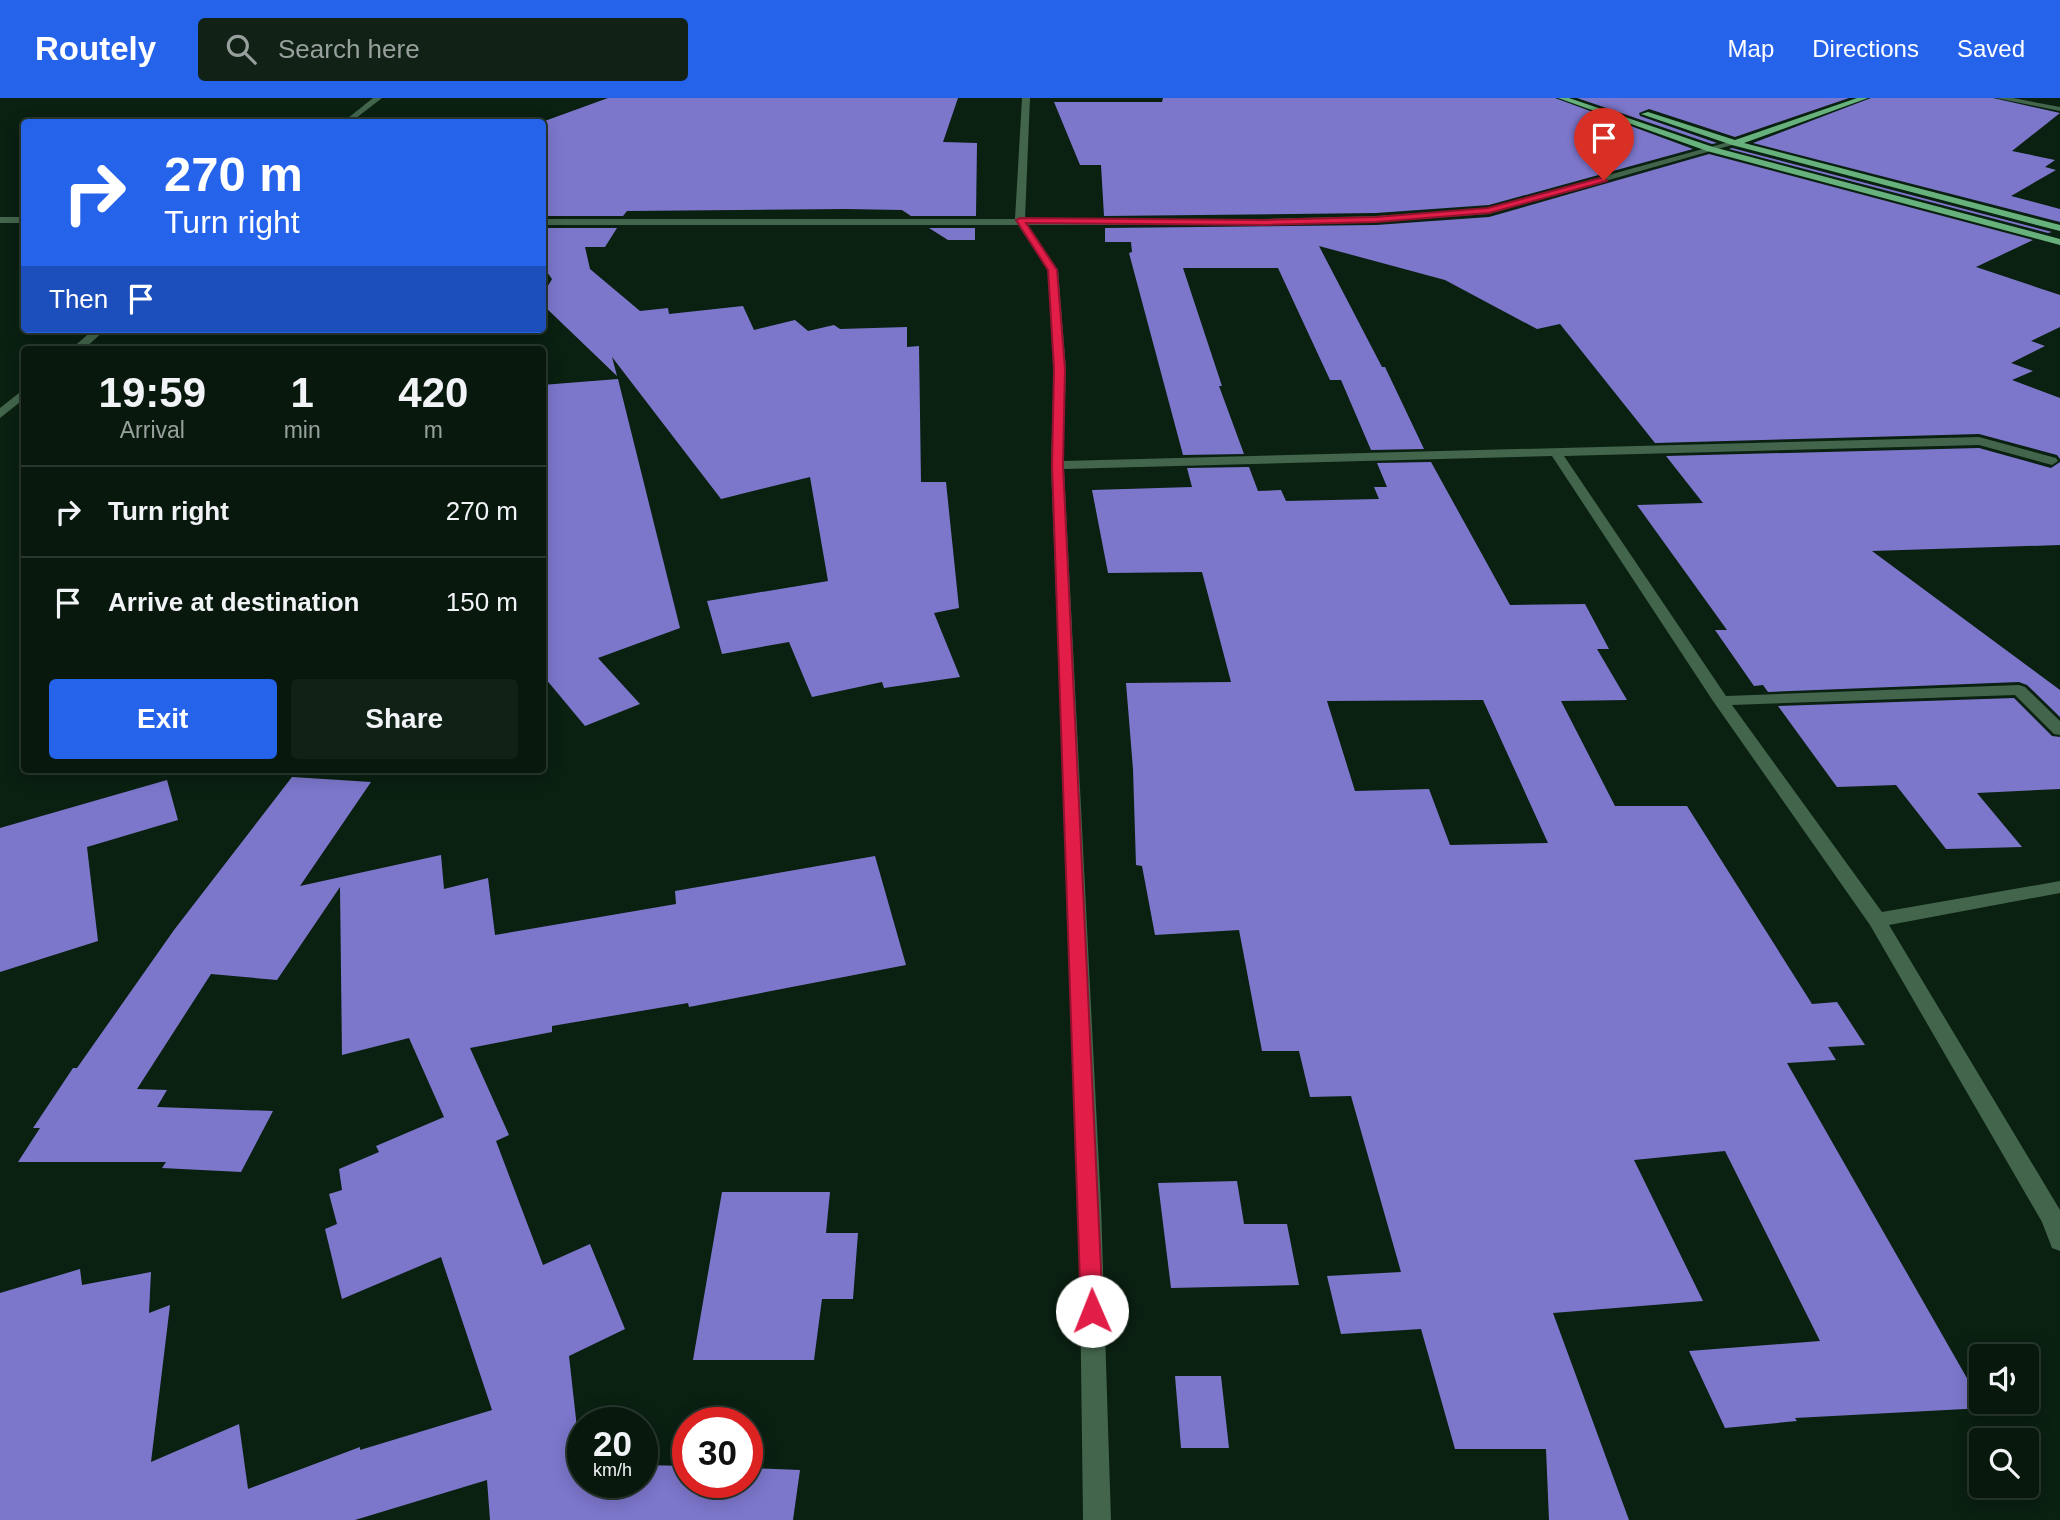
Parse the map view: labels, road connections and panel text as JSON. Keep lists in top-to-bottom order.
{
  "page": {
    "header": "Routely",
    "search": "Search here",
    "nav": ["Map", "Directions", "Saved"],
    "turn": ["270 m", "Turn right"],
    "then": "Then",
    "eta": [
      "19:59",
      "Arrival",
      "1",
      "min",
      "420",
      "m"
    ],
    "list": [
      {
        "name": "Turn right",
        "value": "270 m"
      },
      {
        "name": "Arrive at destination",
        "value": "150 m"
      }
    ],
    "buttons": ["Exit", "Share"],
    "speed": "20 km/h",
    "limit": "30"
  }
}
